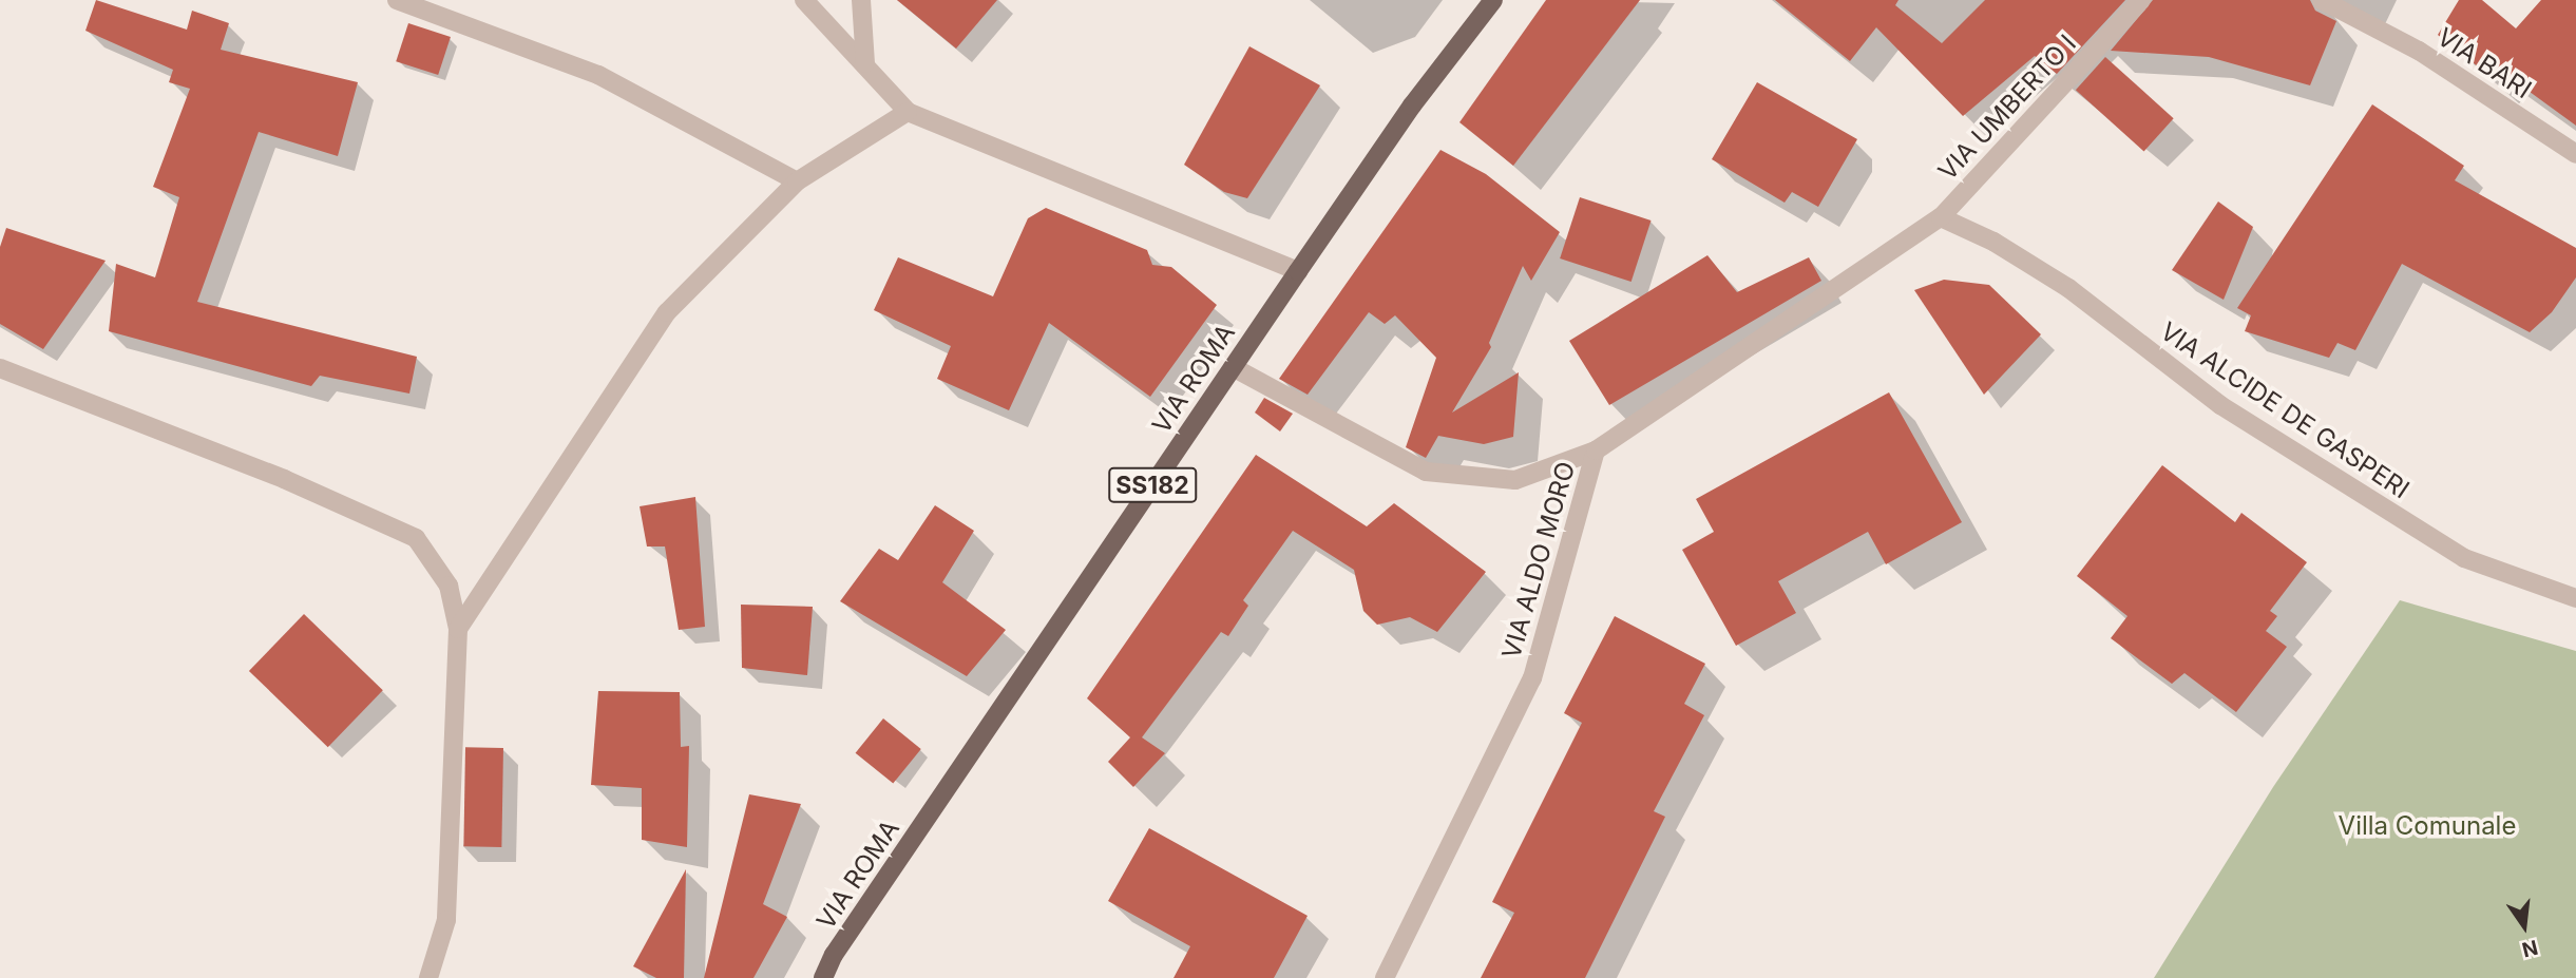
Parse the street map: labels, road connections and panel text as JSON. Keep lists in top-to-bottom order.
{
  "streets": {
    "main road": ["VIA ROMA", "SS182"],
    "street": [
      "VIA BARI",
      "VIA UMBERTO I",
      "VIA ALCIDE DE GASPERI",
      "VIA ALDO MORO"
    ]
  },
  "crossings": [
    ["VIA UMBERTO I", "VIA ALCIDE DE GASPERI"],
    ["VIA UMBERTO I", "VIA ALDO MORO"],
    ["VIA ALCIDE DE GASPERI", "VIA ALDO MORO"]
  ],
  "parks": ["Villa Comunale"],
  "north": "bottom"
}
